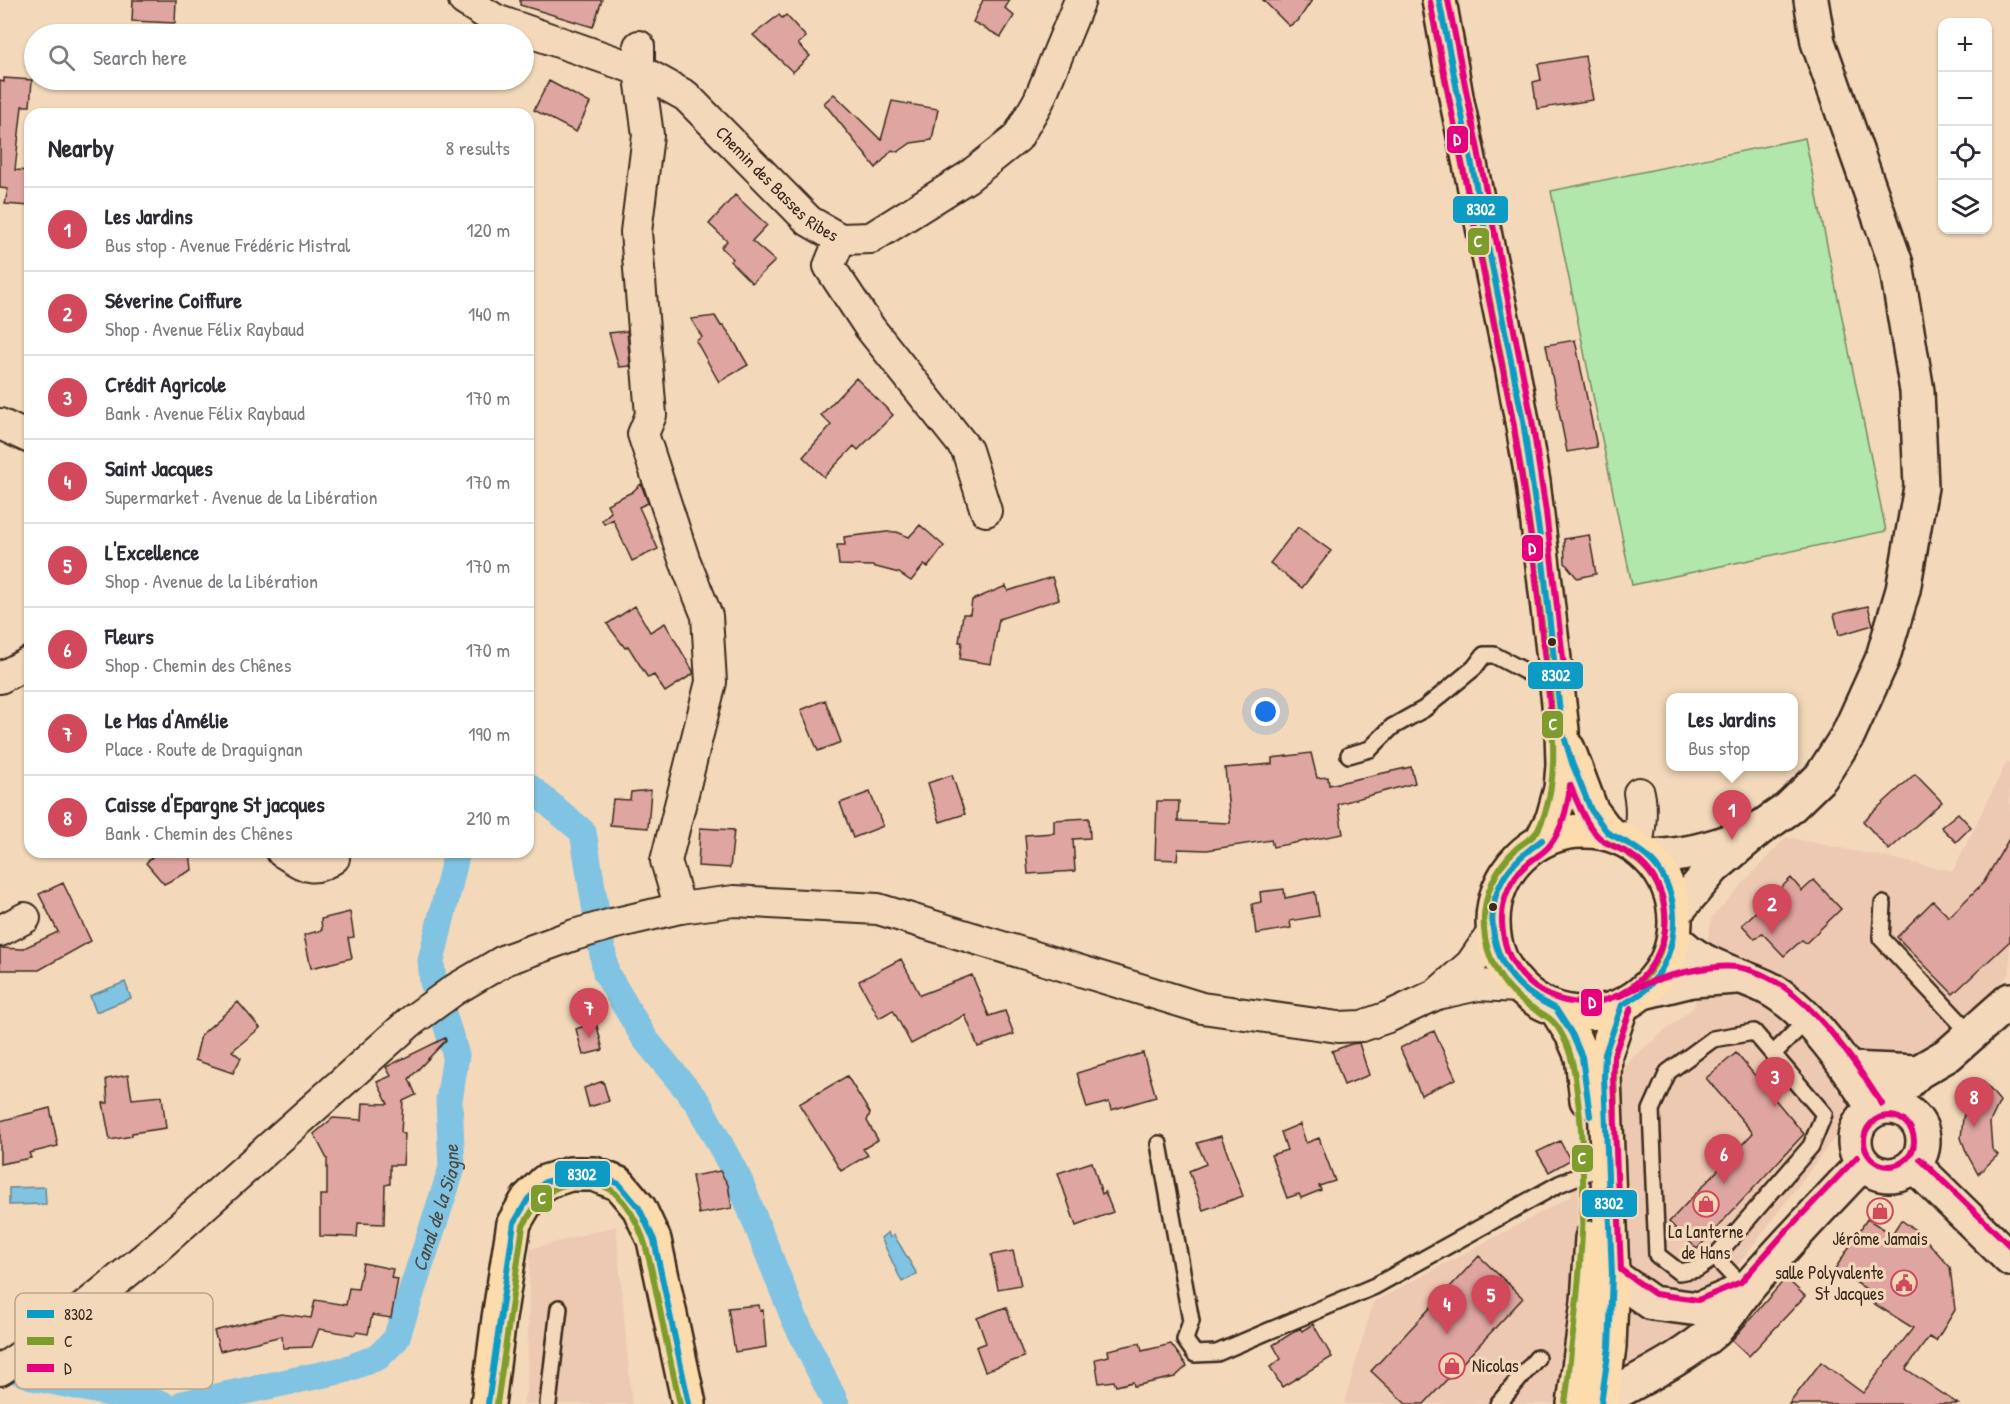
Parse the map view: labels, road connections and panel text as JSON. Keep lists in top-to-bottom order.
{
  "streets": {
    "street": ["Chemin des Basses Ribes"]
  },
  "water": ["Canal de la Siagne"],
  "places": {
    "shop": ["La Lanterne de Hans", "Jérôme Jamais", "Nicolas"],
    "public building": ["salle Polyvalente St Jacques"]
  },
  "lines": ["transit line 8302", "transit line D", "transit line C"],
  "legend": ["8302", "C", "D"],
  "page": {
    "map_buttons": ["+", "−"],
    "search": "Search here",
    "heading": ["Nearby", "8 results"],
    "list": [
      {
        "mark": "1",
        "name": "Les Jardins",
        "note": "Bus stop · Avenue Frédéric Mistral",
        "value": "120 m"
      },
      {
        "mark": "2",
        "name": "Séverine Coiffure",
        "note": "Shop · Avenue Félix Raybaud",
        "value": "140 m"
      },
      {
        "mark": "3",
        "name": "Crédit Agricole",
        "note": "Bank · Avenue Félix Raybaud",
        "value": "170 m"
      },
      {
        "mark": "4",
        "name": "Saint Jacques",
        "note": "Supermarket · Avenue de la Libération",
        "value": "170 m"
      },
      {
        "mark": "5",
        "name": "L'Excellence",
        "note": "Shop · Avenue de la Libération",
        "value": "170 m"
      },
      {
        "mark": "6",
        "name": "Fleurs",
        "note": "Shop · Chemin des Chênes",
        "value": "170 m"
      },
      {
        "mark": "7",
        "name": "Le Mas d'Amélie",
        "note": "Place · Route de Draguignan",
        "value": "190 m"
      },
      {
        "mark": "8",
        "name": "Caisse d'Epargne St jacques",
        "note": "Bank · Chemin des Chênes",
        "value": "210 m"
      }
    ],
    "popup": ["Les Jardins", "Bus stop"],
    "pins": [
      "1",
      "2",
      "7",
      "3",
      "8",
      "6",
      "5",
      "4"
    ]
  }
}
